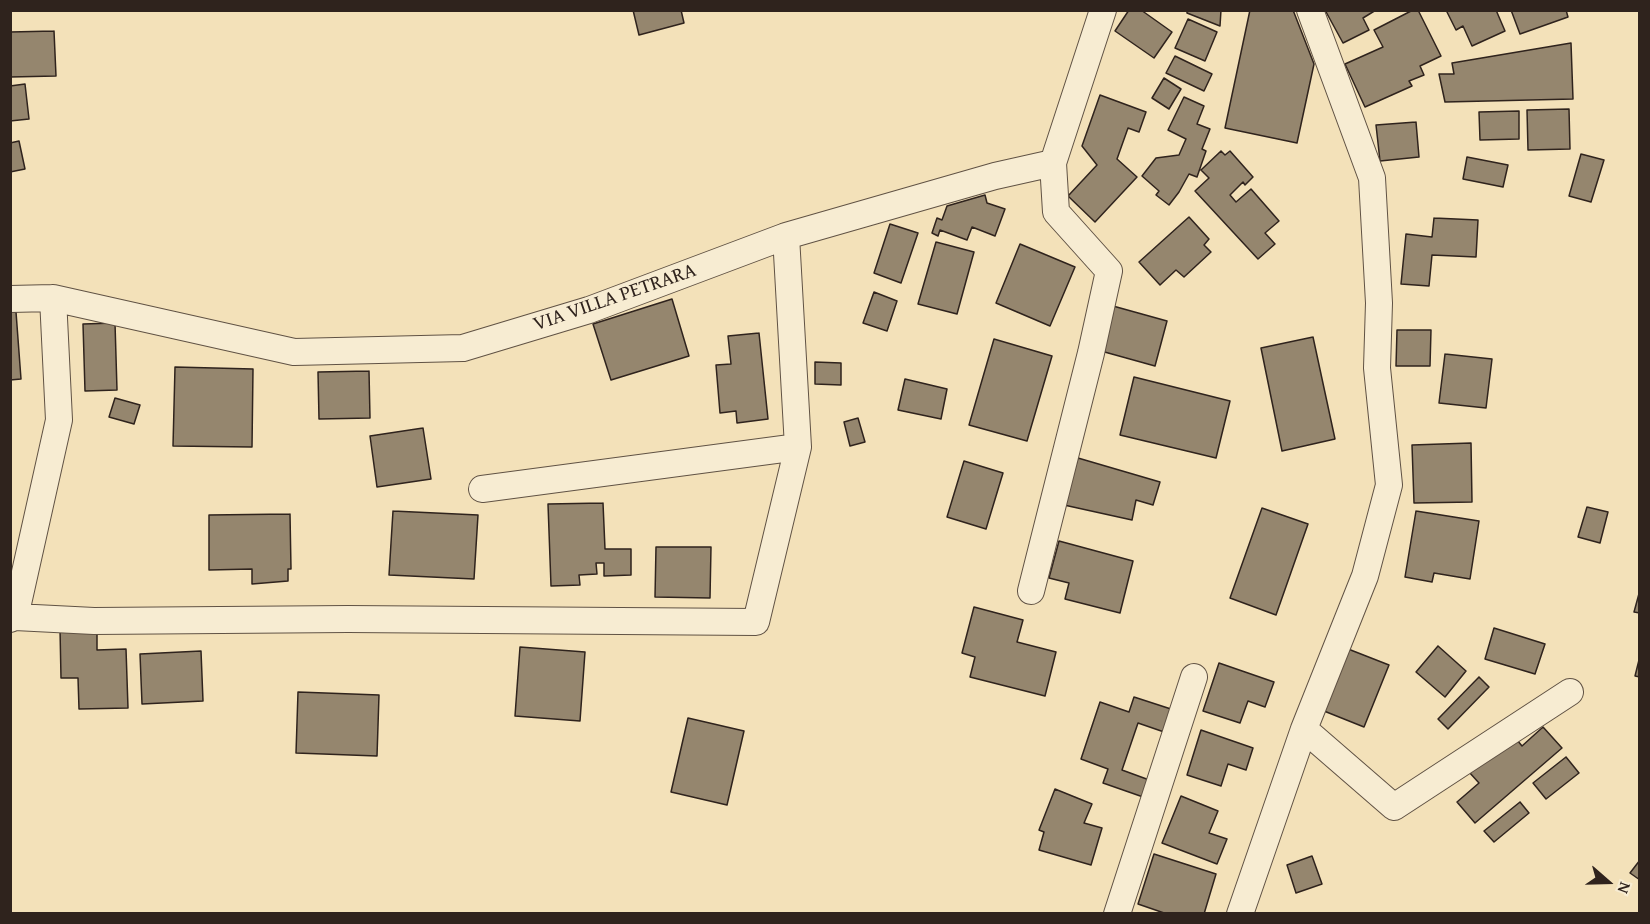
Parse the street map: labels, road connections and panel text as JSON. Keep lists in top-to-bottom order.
{
  "streets": {
    "street": ["VIA VILLA PETRARA"]
  },
  "north": "right"
}
